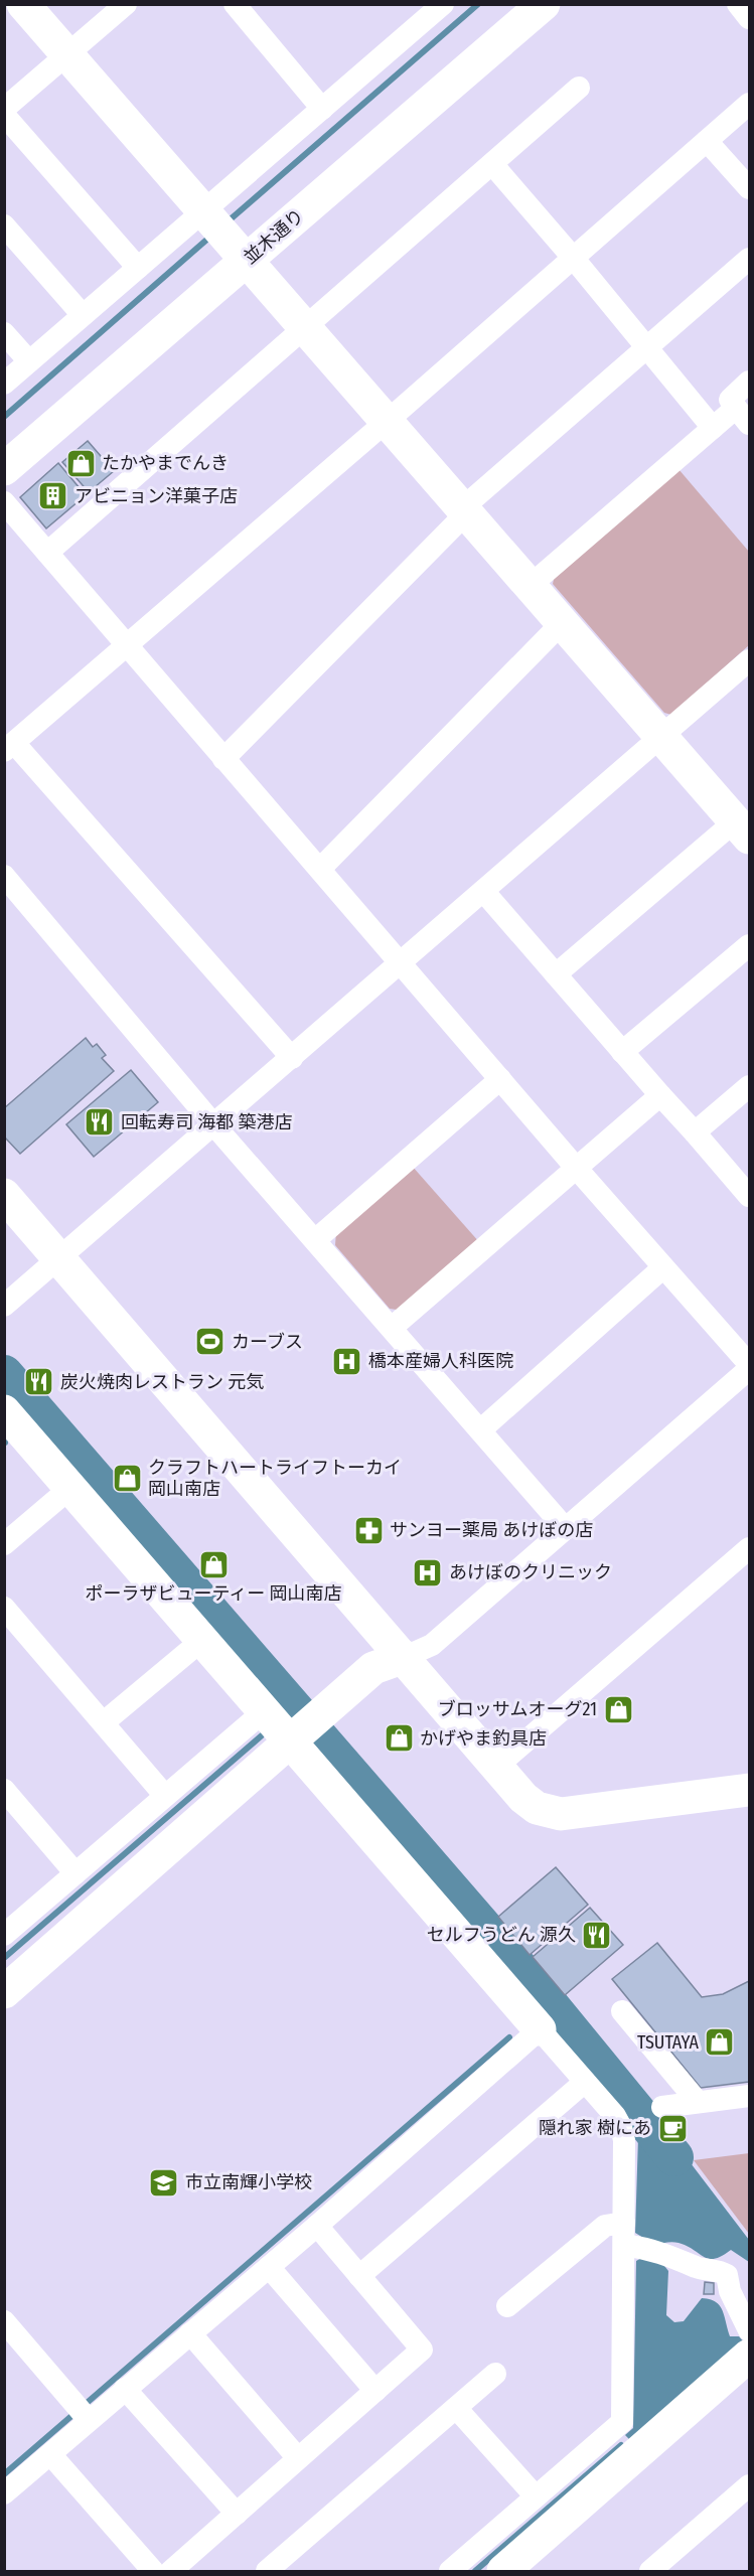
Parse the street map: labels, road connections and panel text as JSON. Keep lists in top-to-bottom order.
{
  "streets": {
    "street": ["並木通り"]
  },
  "places": {
    "shop": [
      "たかやまでんき",
      "クラフトハートライフトーカイ 岡山南店",
      "ポーラザビューティー 岡山南店",
      "ブロッサムオーグ21",
      "かげやま釣具店",
      "TSUTAYA"
    ],
    "building": ["アビニョン洋菓子店"],
    "restaurant": ["回転寿司 海都 築港店", "炭火焼肉レストラン 元気", "セルフうどん 源久"],
    "sports": ["カーブス"],
    "hospital": ["橋本産婦人科医院", "あけぼのクリニック"],
    "pharmacy": ["サンヨー薬局 あけぼの店"],
    "cafe": ["隠れ家 樹にあ"],
    "school or university": ["市立南輝小学校"]
  }
}
